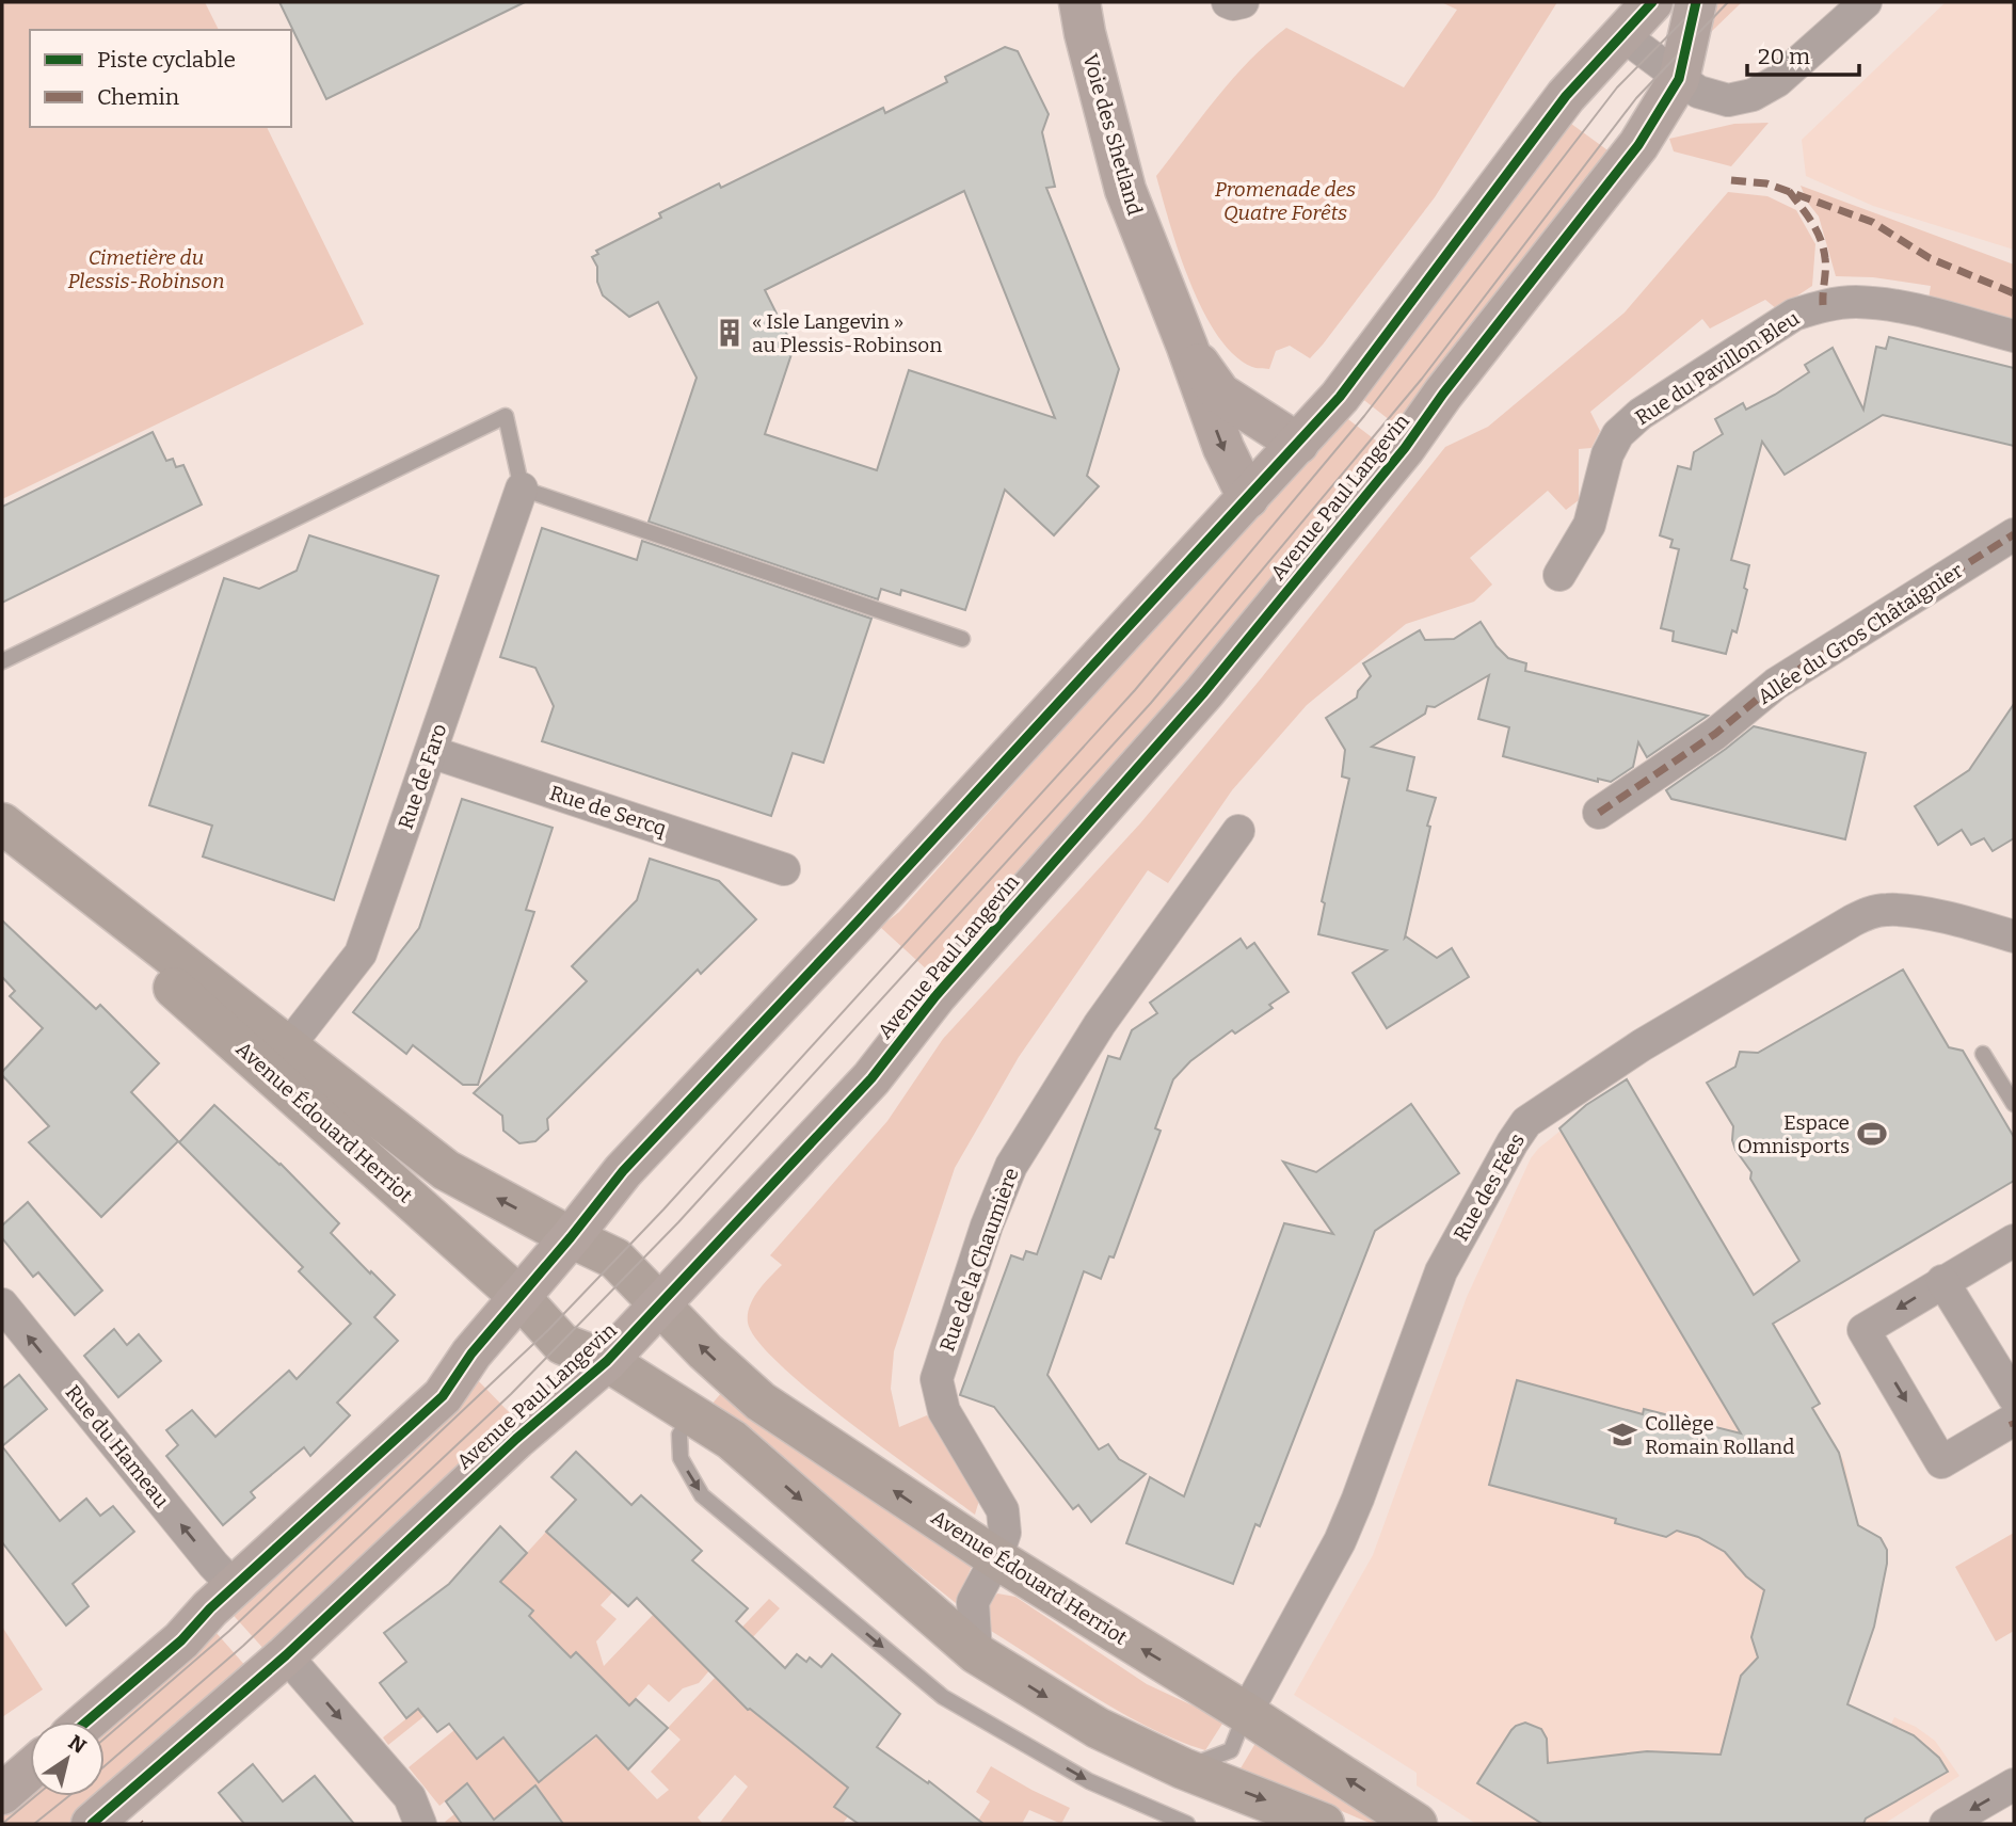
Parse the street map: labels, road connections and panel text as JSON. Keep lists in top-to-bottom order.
{
  "streets": {
    "main road": ["Voie des Shetland", "Avenue Paul Langevin"],
    "street": [
      "Rue du Pavillon Bleu",
      "Allée du Gros Châtaignier",
      "Rue de Faro",
      "Rue de Sercq",
      "Avenue Édouard Herriot",
      "Rue des Fées",
      "Rue de la Chaumière",
      "Rue du Hameau"
    ]
  },
  "crossings": [
    ["Avenue Paul Langevin", "Avenue Édouard Herriot"],
    ["Rue de Faro", "Rue de Sercq"],
    ["Rue de Faro", "Avenue Édouard Herriot"],
    ["Avenue Édouard Herriot", "Rue des Fées"],
    ["Avenue Édouard Herriot", "Rue de la Chaumière"]
  ],
  "one_way": ["Rue du Hameau"],
  "parks": ["Promenade des Quatre Forêts", "Cimetière du Plessis-Robinson"],
  "places": {
    "building": ["« Isle Langevin » au Plessis-Robinson"],
    "sports": ["Espace Omnisports"],
    "school or university": ["Collège Romain Rolland"]
  },
  "legend": ["Piste cyclable", "Chemin"],
  "scale_bar": "20 m",
  "north": "top right"
}
